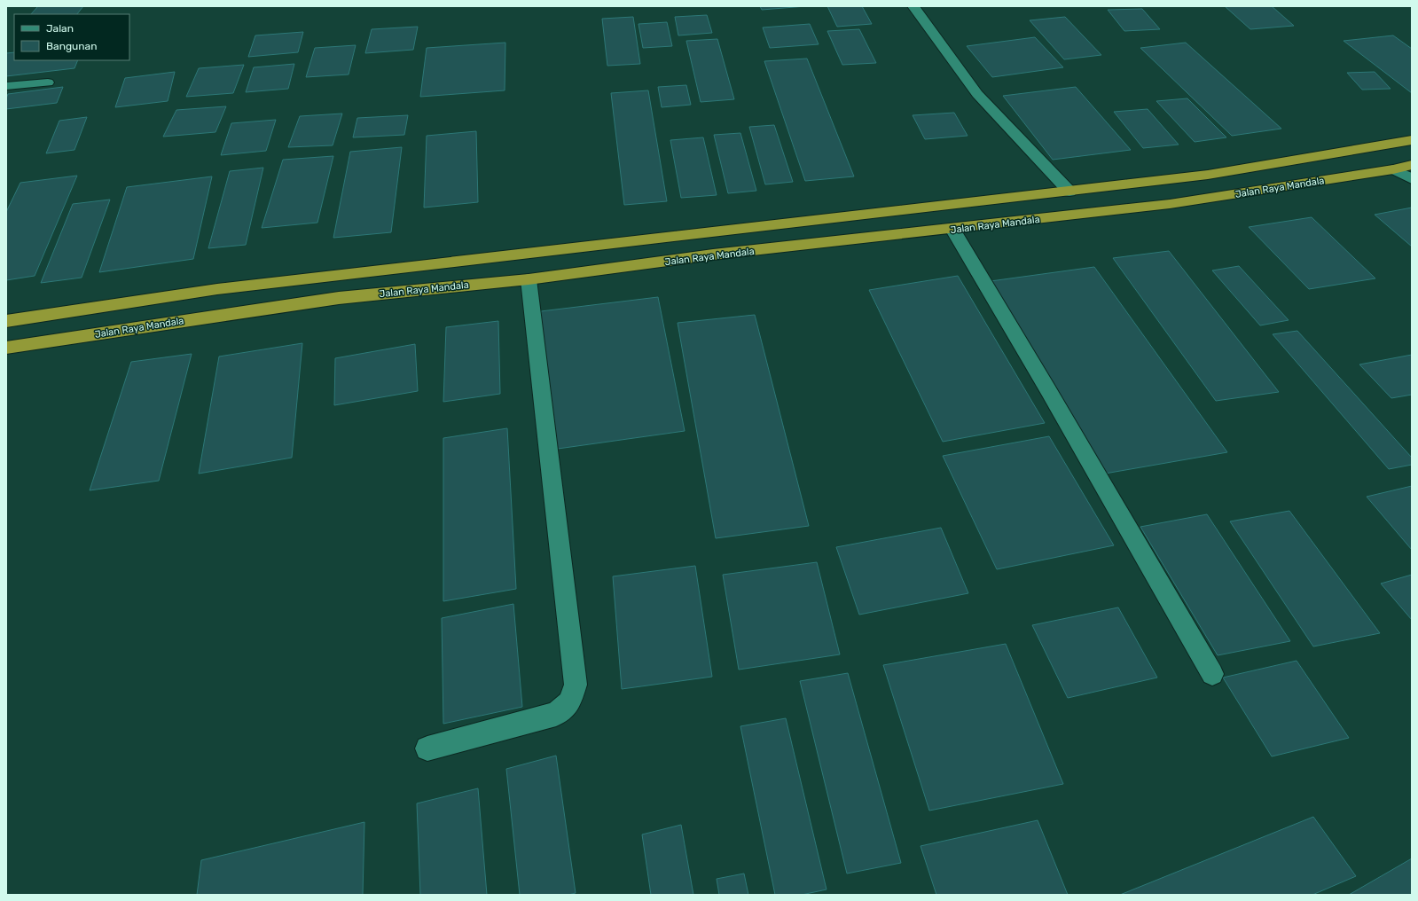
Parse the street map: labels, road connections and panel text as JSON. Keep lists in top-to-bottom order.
{
  "streets": {
    "highway": ["Jalan Raya Mandala"]
  },
  "legend": ["Jalan", "Bangunan"]
}
